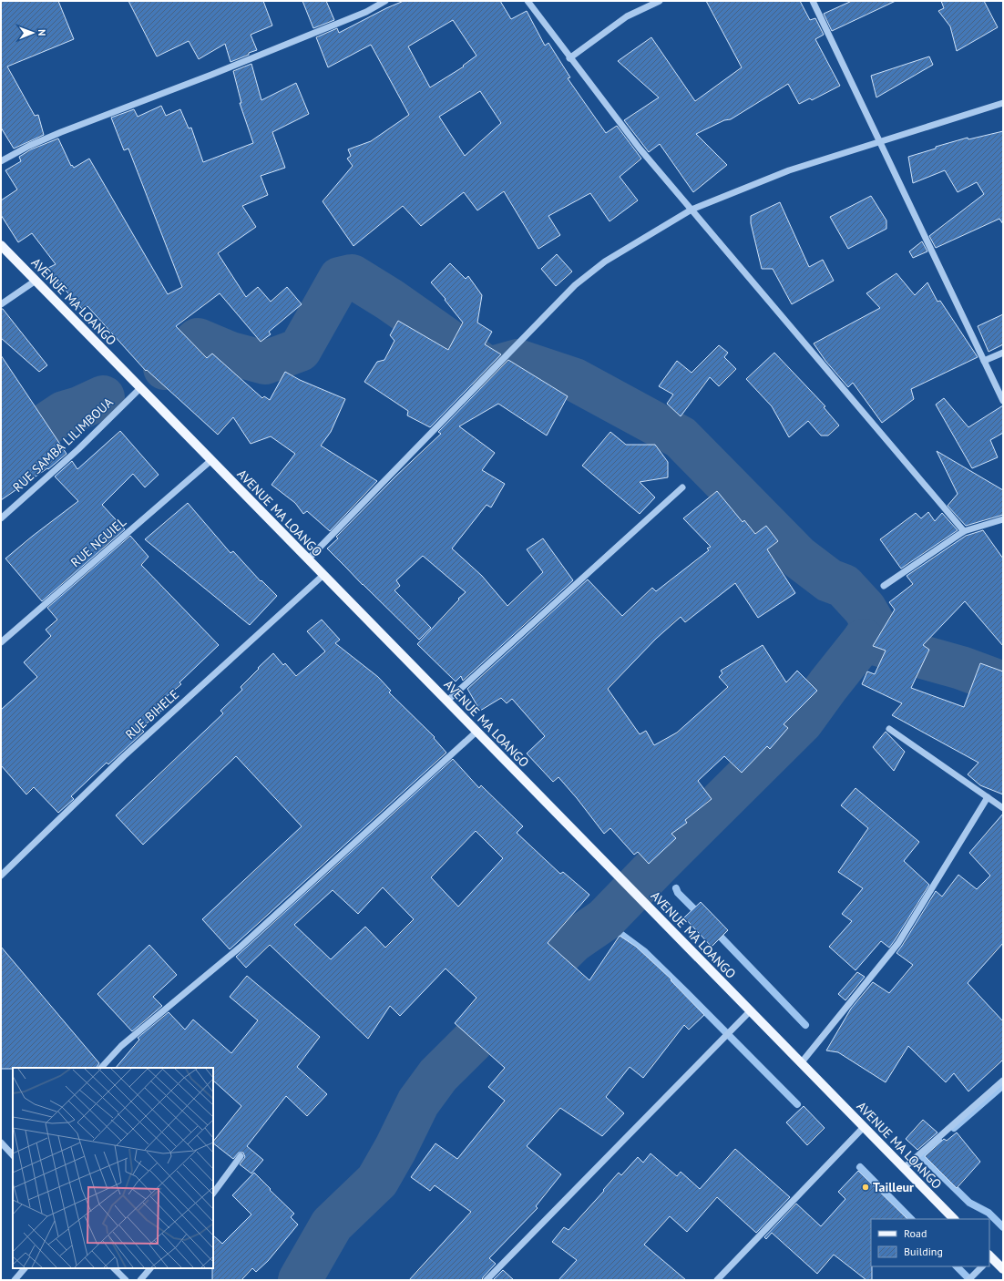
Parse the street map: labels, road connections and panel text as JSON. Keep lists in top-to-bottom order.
{
  "streets": {
    "main road": ["AVENUE MA LOANGO"],
    "street": ["RUE SAMBA LILIMBOUA", "RUE NGUIEL", "RUE BIHELE"]
  },
  "crossings": [
    ["AVENUE MA LOANGO", "RUE SAMBA LILIMBOUA"],
    ["AVENUE MA LOANGO", "RUE NGUIEL"],
    ["AVENUE MA LOANGO", "RUE BIHELE"]
  ],
  "places": ["Tailleur"],
  "legend": ["Road", "Building"],
  "north": "right"
}
